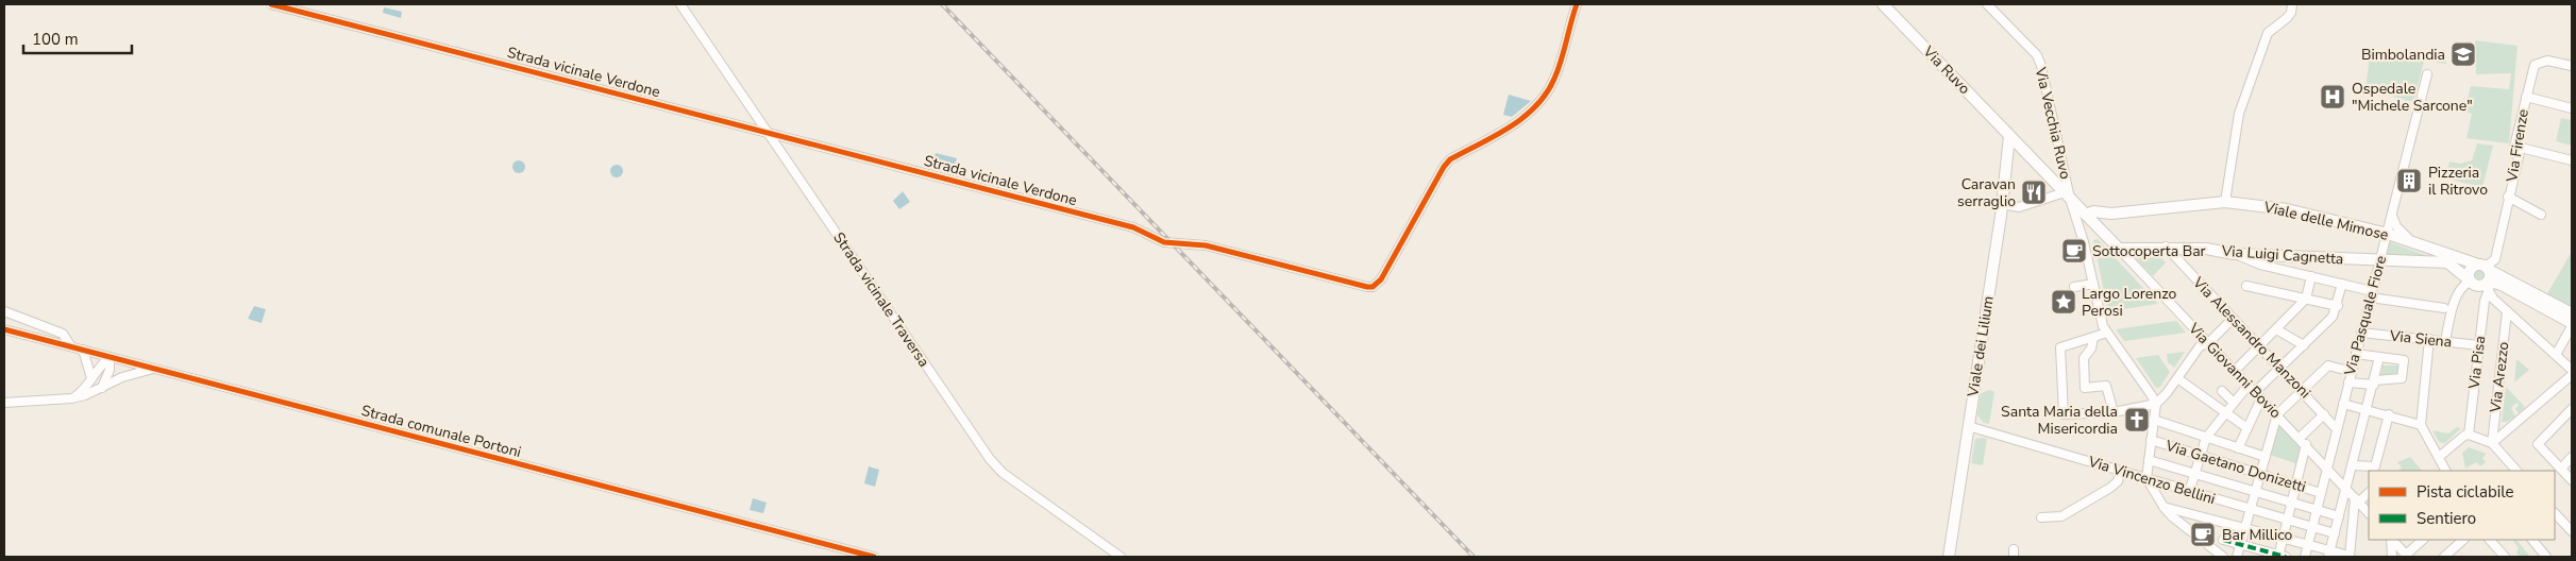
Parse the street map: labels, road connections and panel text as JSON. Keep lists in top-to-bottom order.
{
  "streets": {
    "main road": [
      "Via Ruvo",
      "Viale delle Mimose",
      "Via Luigi Cagnetta",
      "Viale dei Lilium",
      "Via Giovanni Bovio"
    ],
    "street": [
      "Strada vicinale Verdone",
      "Via Vecchia Ruvo",
      "Via Firenze",
      "Strada vicinale Traversa",
      "Via Pasquale Fiore",
      "Via Alessandro Manzoni",
      "Via Siena",
      "Via Pisa",
      "Via Arezzo",
      "Strada comunale Portoni",
      "Via Gaetano Donizetti",
      "Via Vincenzo Bellini"
    ]
  },
  "crossings": [
    ["Via Ruvo", "Viale dei Lilium"],
    ["Via Ruvo", "Via Giovanni Bovio"],
    ["Strada vicinale Verdone", "Strada vicinale Traversa"],
    ["Via Vecchia Ruvo", "Via Giovanni Bovio"],
    ["Via Firenze", "Viale delle Mimose"],
    ["Via Firenze", "Via Pisa"],
    ["Viale delle Mimose", "Via Luigi Cagnetta"],
    ["Viale delle Mimose", "Via Pasquale Fiore"],
    ["Viale delle Mimose", "Via Pisa"],
    ["Viale delle Mimose", "Via Giovanni Bovio"],
    ["Viale delle Mimose", "Via Arezzo"],
    ["Via Luigi Cagnetta", "Via Pasquale Fiore"],
    ["Via Luigi Cagnetta", "Via Alessandro Manzoni"],
    ["Via Luigi Cagnetta", "Via Giovanni Bovio"],
    ["Via Pasquale Fiore", "Via Alessandro Manzoni"],
    ["Via Pasquale Fiore", "Via Siena"],
    ["Via Pasquale Fiore", "Via Giovanni Bovio"],
    ["Via Pasquale Fiore", "Via Gaetano Donizetti"],
    ["Via Pasquale Fiore", "Via Vincenzo Bellini"],
    ["Via Siena", "Via Pisa"],
    ["Viale dei Lilium", "Via Giovanni Bovio"],
    ["Viale dei Lilium", "Via Vincenzo Bellini"]
  ],
  "places": {
    "school or university": ["Bimbolandia"],
    "hospital": ["Ospedale \"Michele Sarcone\""],
    "building": ["Pizzeria il Ritrovo"],
    "restaurant": ["Caravan serraglio"],
    "cafe": ["Sottocoperta Bar", "Bar Millico"],
    "place": ["Largo Lorenzo Perosi"],
    "church": ["Santa Maria della Misericordia"]
  },
  "legend": ["Pista ciclabile", "Sentiero"],
  "scale_bar": "100 m"
}
